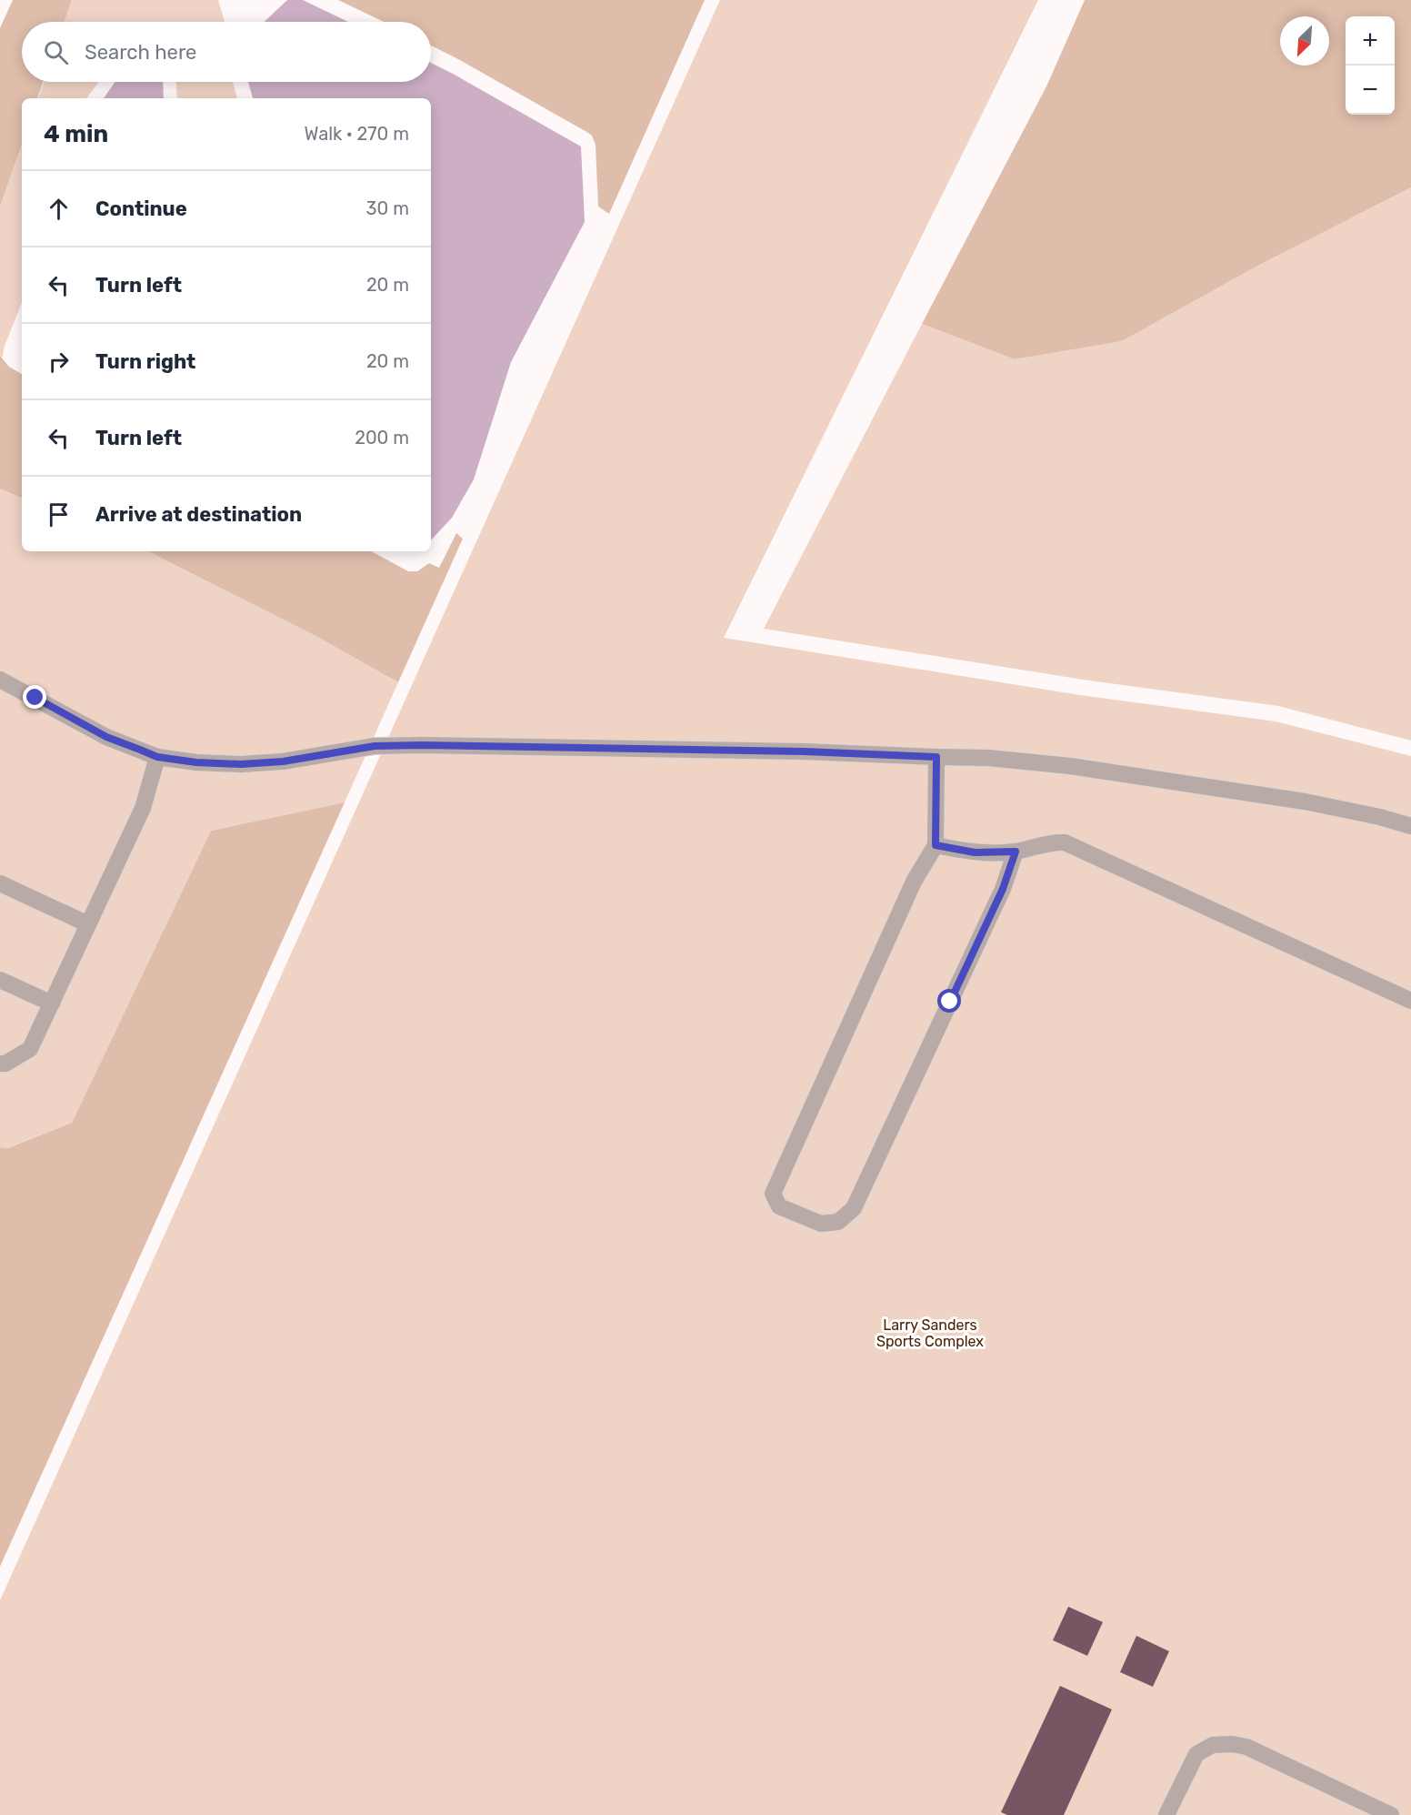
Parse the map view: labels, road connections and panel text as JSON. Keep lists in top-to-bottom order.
{
  "parks": ["Larry Sanders Sports Complex"],
  "north": "bottom left",
  "page": {
    "map_buttons": ["+", "−"],
    "search": "Search here",
    "heading": ["4 min", "Walk · 270 m"],
    "list": [
      ["Continue", "30 m"],
      ["Turn left", "20 m"],
      ["Turn right", "20 m"],
      ["Turn left", "200 m"],
      "Arrive at destination"
    ]
  }
}
